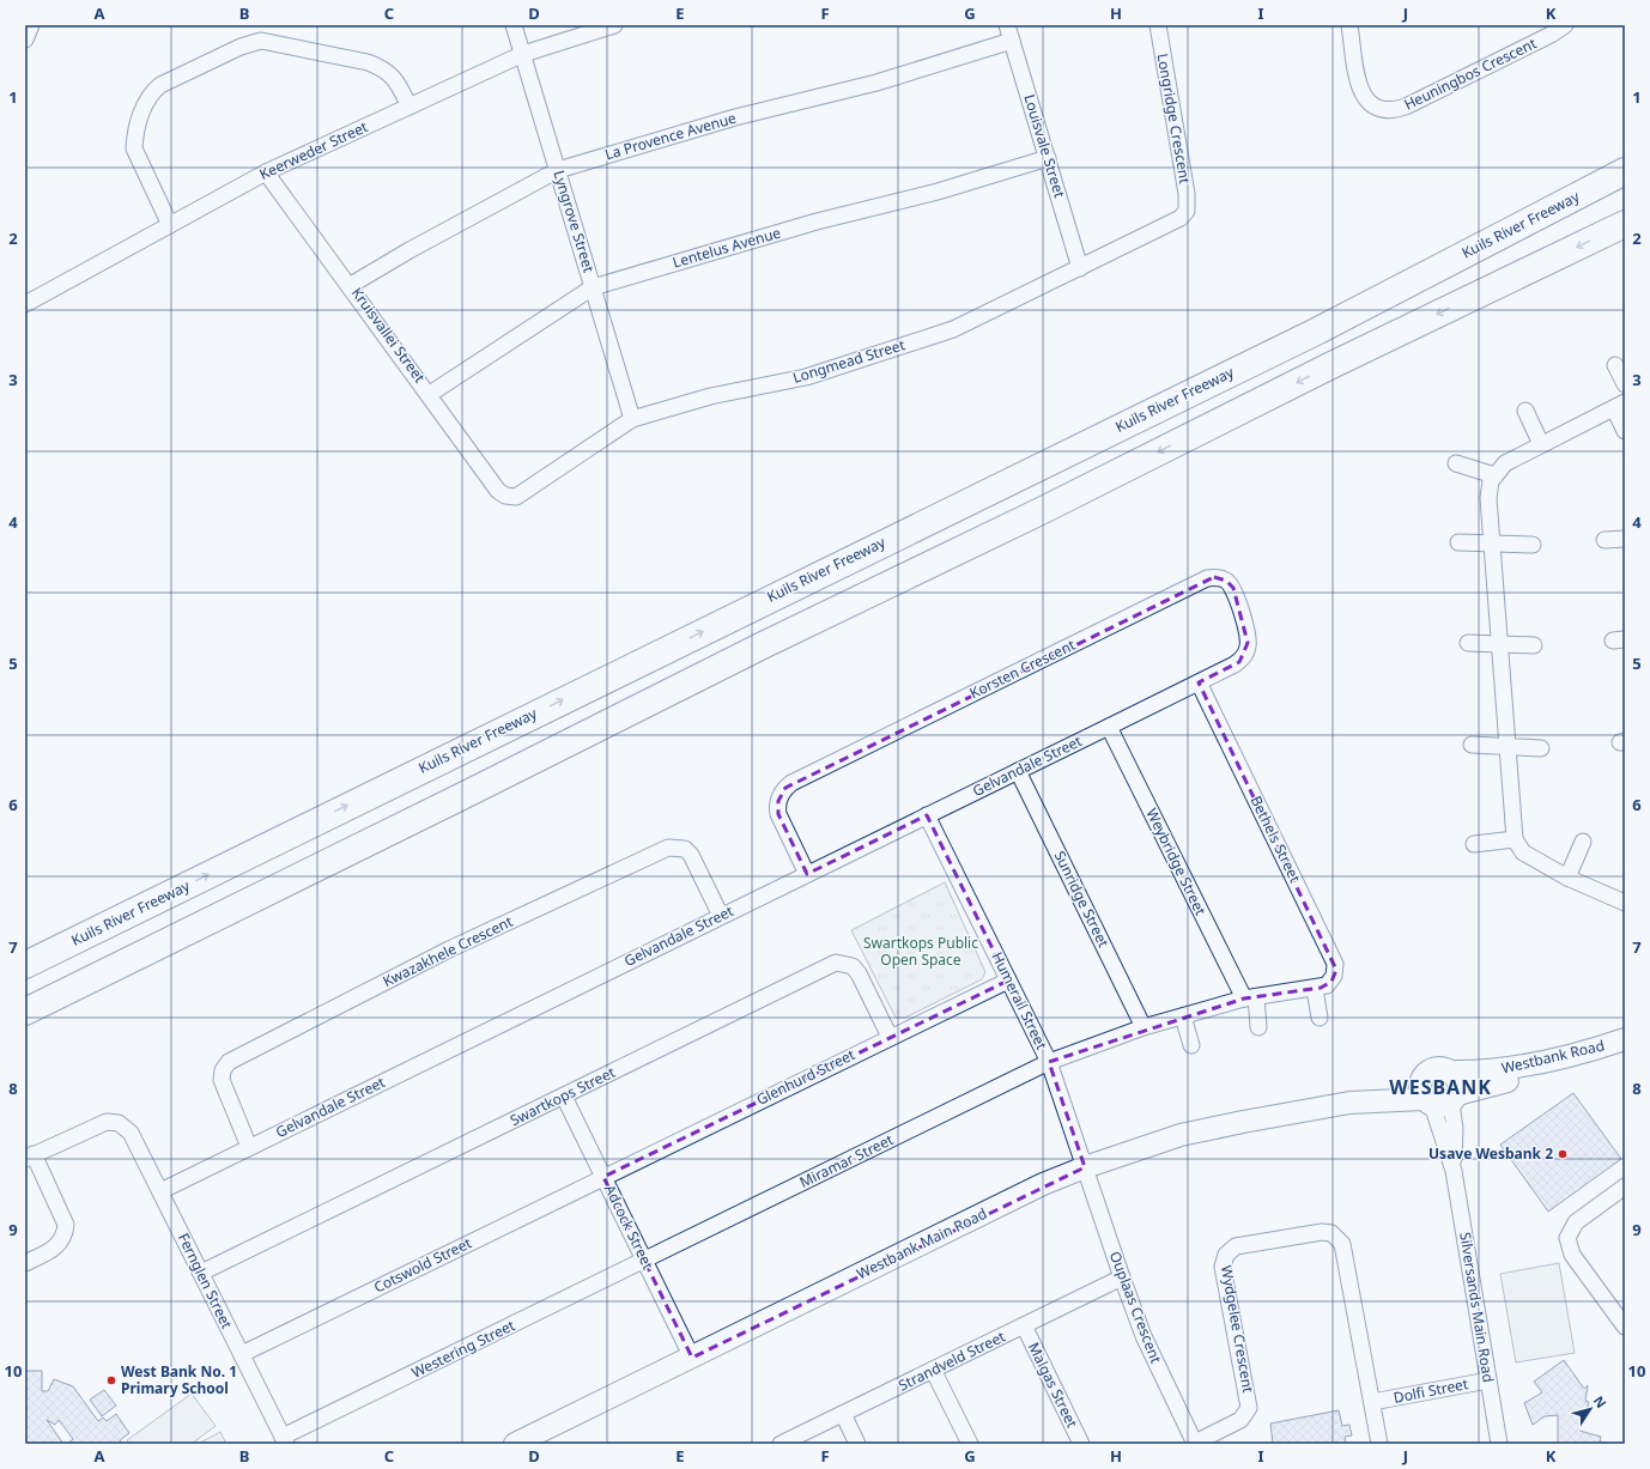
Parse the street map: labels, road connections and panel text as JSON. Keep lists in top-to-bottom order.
{
  "streets": {
    "highway": ["Kuils River Freeway"],
    "street": [
      "Heuningbos Crescent",
      "Longridge Crescent",
      "La Provence Avenue",
      "Louisvale Street",
      "Keerweder Street",
      "Lyngrove Street",
      "Lentelus Avenue",
      "Kruisvallei Street",
      "Longmead Street",
      "Korsten Crescent",
      "Gelvandale Street",
      "Bethels Street",
      "Weybridge Street",
      "Sunridge Street",
      "Kwazakhele Crescent",
      "Humerail Street",
      "Westbank Road",
      "Glenhurd Street",
      "Swartkops Street",
      "Miramar Street",
      "Adcock Street",
      "Westbank Main Road",
      "Cotswold Street",
      "Fernglen Street",
      "Ouplaas Crescent",
      "Silversands Main Road",
      "Wydgelee Crescent",
      "Westering Street",
      "Strandveld Street",
      "Malgas Street",
      "Dolfi Street"
    ]
  },
  "crossings": [
    ["Longridge Crescent", "Longmead Street"],
    ["La Provence Avenue", "Louisvale Street"],
    ["La Provence Avenue", "Lyngrove Street"],
    ["La Provence Avenue", "Kruisvallei Street"],
    ["Louisvale Street", "Lentelus Avenue"],
    ["Louisvale Street", "Longmead Street"],
    ["Keerweder Street", "Lyngrove Street"],
    ["Keerweder Street", "Kruisvallei Street"],
    ["Lyngrove Street", "Lentelus Avenue"],
    ["Lyngrove Street", "Longmead Street"],
    ["Lentelus Avenue", "Kruisvallei Street"],
    ["Kruisvallei Street", "Longmead Street"],
    ["Korsten Crescent", "Gelvandale Street"],
    ["Korsten Crescent", "Bethels Street"],
    ["Gelvandale Street", "Bethels Street"],
    ["Gelvandale Street", "Weybridge Street"],
    ["Gelvandale Street", "Sunridge Street"],
    ["Gelvandale Street", "Kwazakhele Crescent"],
    ["Gelvandale Street", "Humerail Street"],
    ["Gelvandale Street", "Fernglen Street"],
    ["Bethels Street", "Weybridge Street"],
    ["Bethels Street", "Sunridge Street"],
    ["Bethels Street", "Humerail Street"],
    ["Bethels Street", "Miramar Street"],
    ["Humerail Street", "Glenhurd Street"],
    ["Humerail Street", "Miramar Street"],
    ["Humerail Street", "Westbank Main Road"],
    ["Humerail Street", "Ouplaas Crescent"],
    ["Westbank Road", "Westbank Main Road"],
    ["Westbank Road", "Silversands Main Road"],
    ["Glenhurd Street", "Swartkops Street"],
    ["Glenhurd Street", "Adcock Street"],
    ["Glenhurd Street", "Cotswold Street"],
    ["Swartkops Street", "Adcock Street"],
    ["Swartkops Street", "Fernglen Street"],
    ["Miramar Street", "Adcock Street"],
    ["Miramar Street", "Westering Street"],
    ["Adcock Street", "Westbank Main Road"],
    ["Adcock Street", "Cotswold Street"],
    ["Adcock Street", "Westering Street"],
    ["Westbank Main Road", "Ouplaas Crescent"],
    ["Westbank Main Road", "Silversands Main Road"],
    ["Cotswold Street", "Fernglen Street"],
    ["Fernglen Street", "Westering Street"],
    ["Ouplaas Crescent", "Wydgelee Crescent"],
    ["Ouplaas Crescent", "Strandveld Street"],
    ["Silversands Main Road", "Dolfi Street"],
    ["Wydgelee Crescent", "Dolfi Street"],
    ["Strandveld Street", "Malgas Street"]
  ],
  "districts": ["WESBANK"],
  "parks": ["Swartkops Public Open Space"],
  "places": ["Usave Wesbank 2", "West Bank No. 1 Primary School"],
  "north": "top right",
  "grid": {
    "columns": [
      "A",
      "B",
      "C",
      "D",
      "E",
      "F",
      "G",
      "H",
      "I",
      "J",
      "K"
    ],
    "rows": [
      "1",
      "2",
      "3",
      "4",
      "5",
      "6",
      "7",
      "8",
      "9",
      "10"
    ]
  }
}
